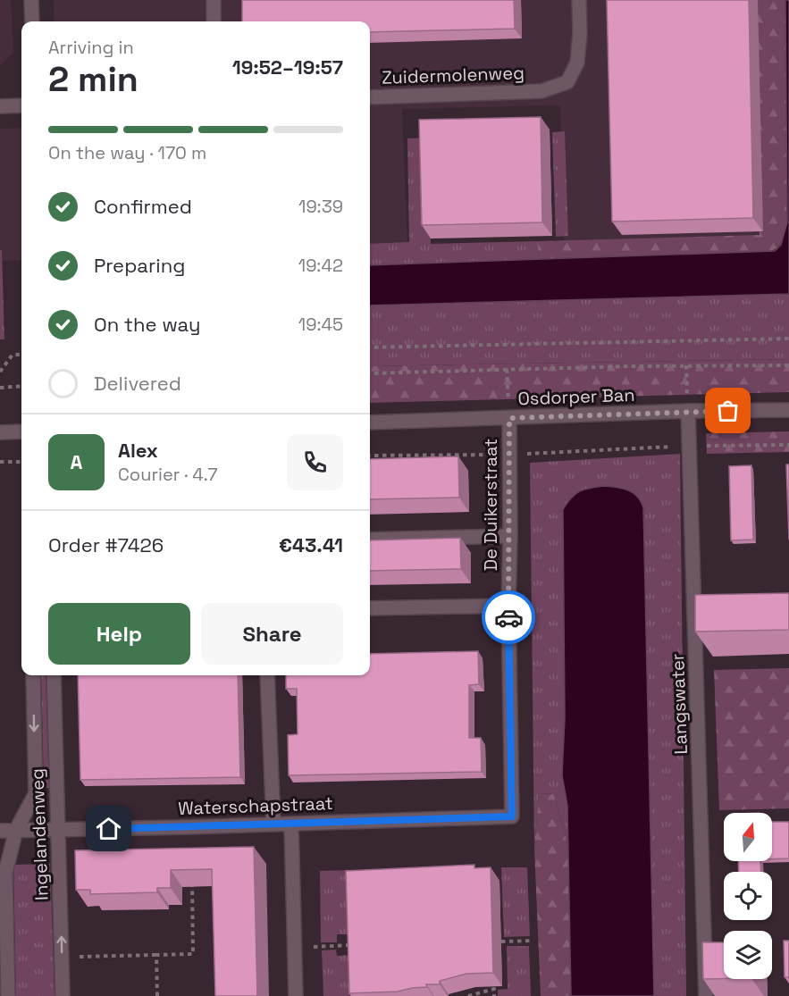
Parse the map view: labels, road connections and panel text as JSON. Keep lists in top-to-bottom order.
{
  "streets": {
    "street": [
      "Zuidermolenweg",
      "Osdorper Ban",
      "De Duikerstraat",
      "Langswater",
      "Waterschapstraat",
      "Ingelandenweg"
    ]
  },
  "crossings": [
    ["Osdorper Ban", "De Duikerstraat"],
    ["Osdorper Ban", "Langswater"],
    ["De Duikerstraat", "Waterschapstraat"],
    ["Waterschapstraat", "Ingelandenweg"]
  ],
  "north": "top",
  "page": {
    "heading": ["2 min", "Arriving in", "19:52–19:57"],
    "panel": [
      "Alex",
      "Courier · 4.7",
      "Order #7426",
      "€43.41"
    ],
    "bar": "On the way · 170 m",
    "list": [
      ["Confirmed", "19:39"],
      ["Preparing", "19:42"],
      ["On the way", "19:45"],
      "Delivered"
    ],
    "round": "A",
    "buttons": ["Help", "Share"]
  }
}
